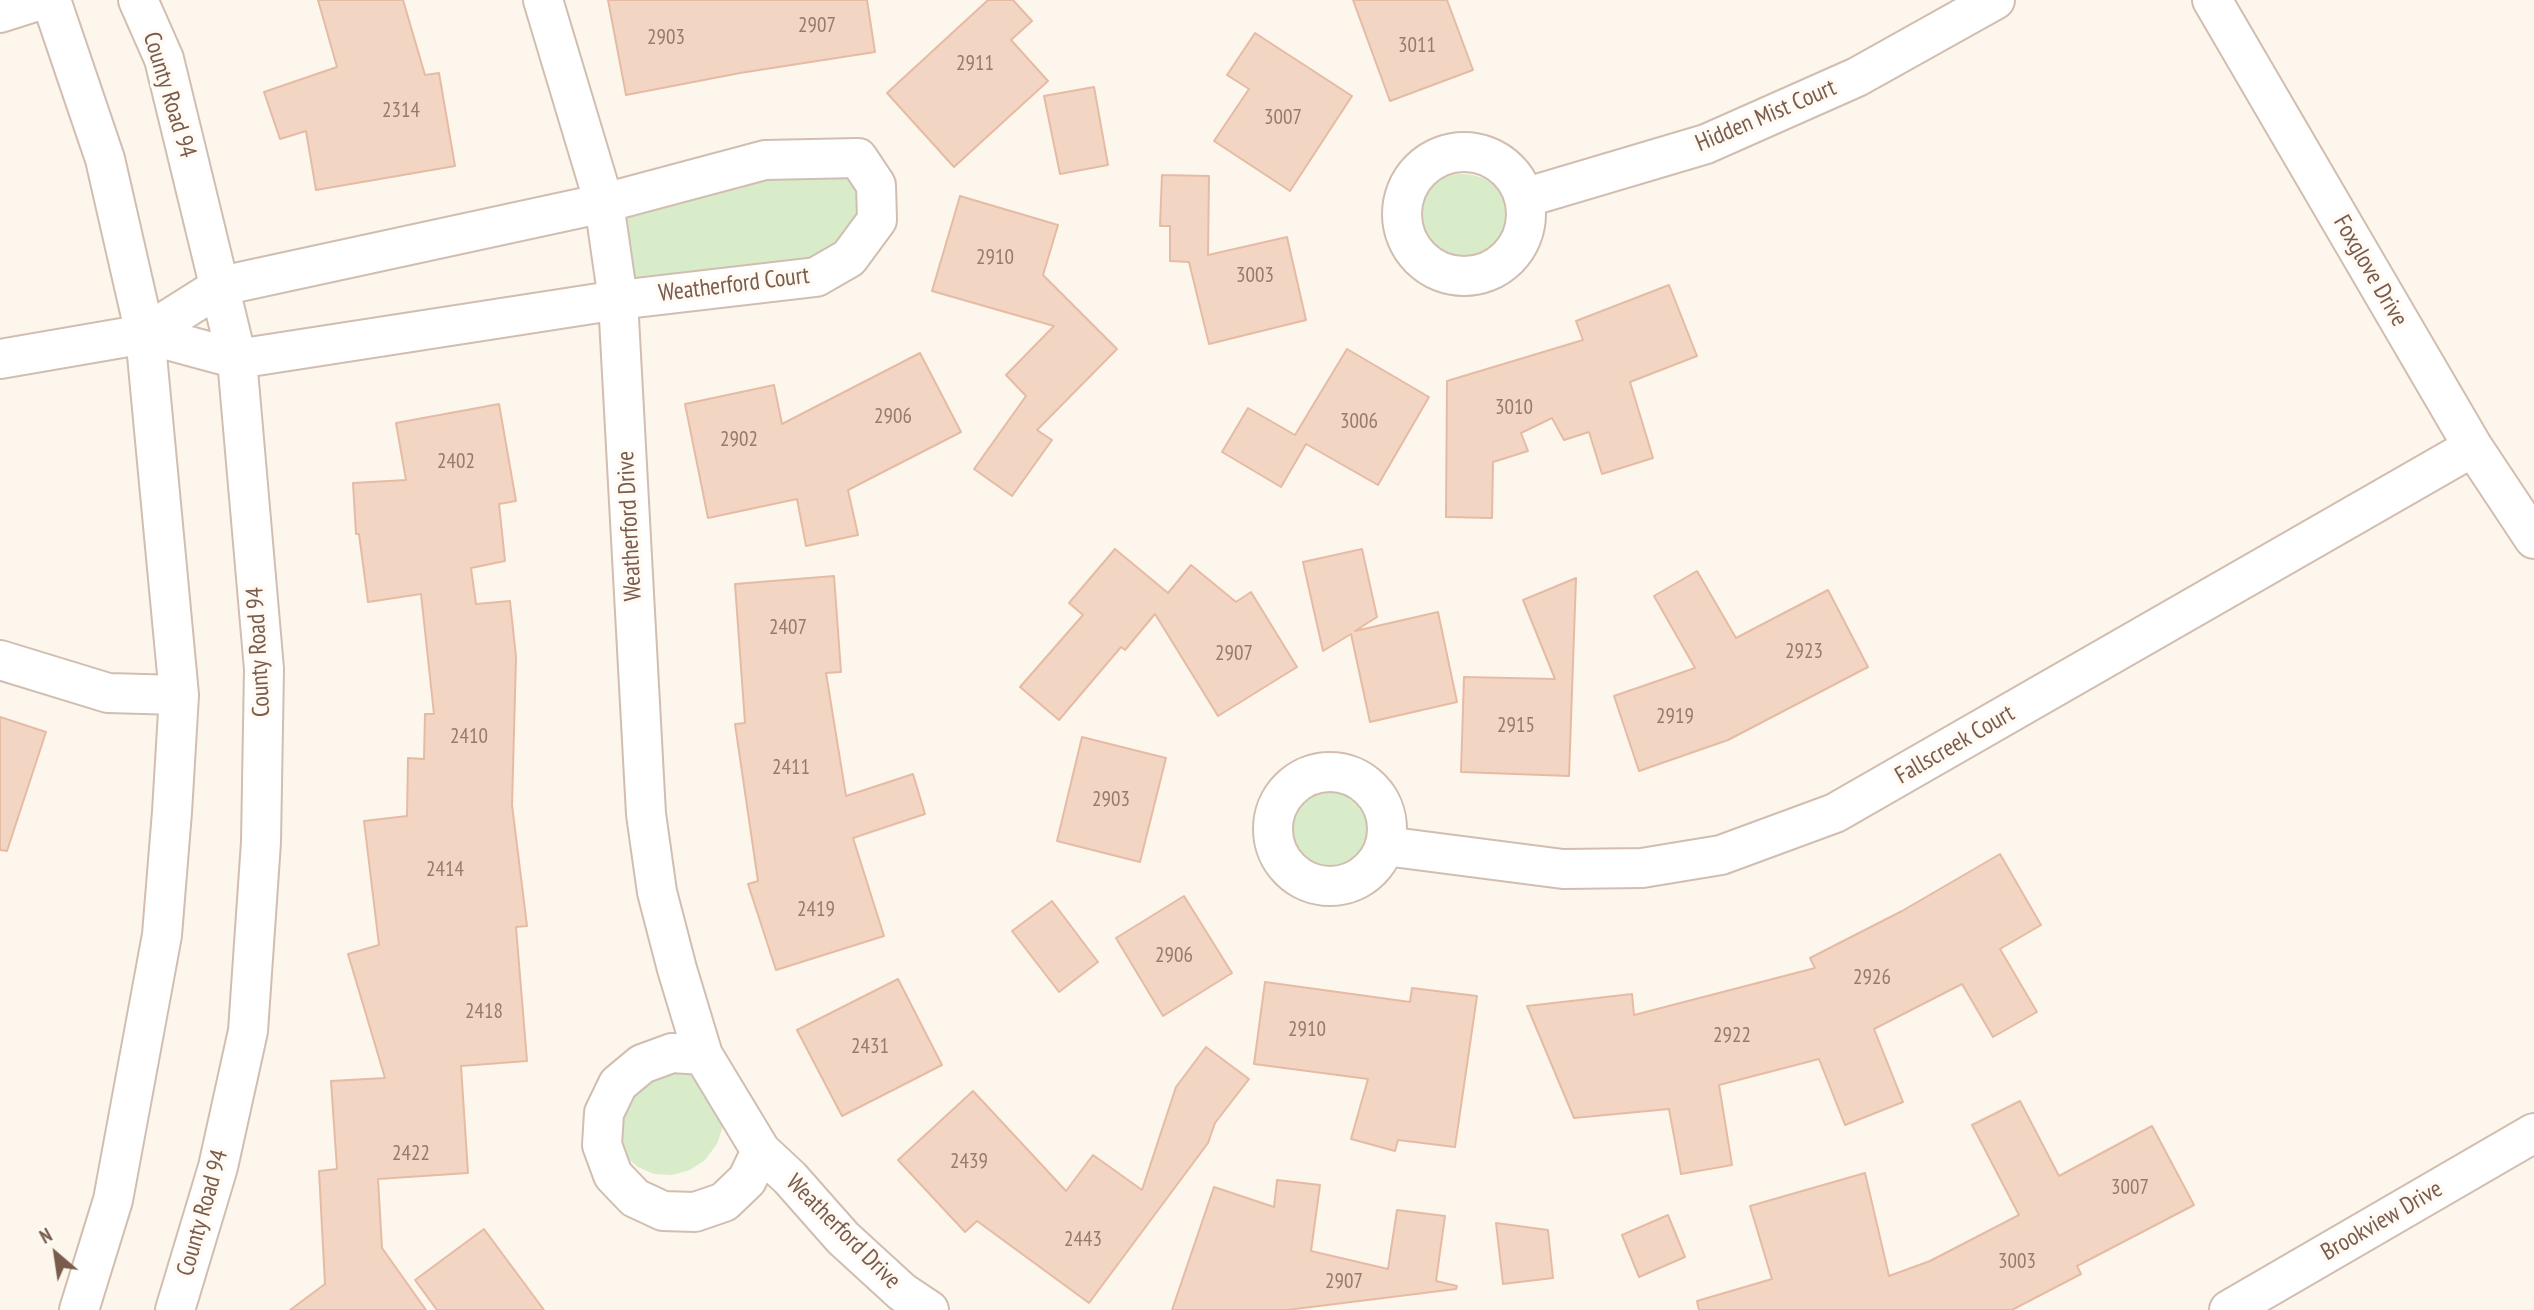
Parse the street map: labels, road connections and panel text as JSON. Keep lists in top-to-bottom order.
{
  "streets": {
    "street": [
      "County Road 94",
      "Hidden Mist Court",
      "Foxglove Drive",
      "Weatherford Court",
      "Weatherford Drive",
      "Fallscreek Court",
      "Brookview Drive"
    ]
  },
  "crossings": [
    ["County Road 94", "Weatherford Court"],
    ["Foxglove Drive", "Fallscreek Court"],
    ["Weatherford Court", "Weatherford Drive"]
  ],
  "house_numbers": [
    "2907",
    "2903",
    "3011",
    "2911",
    "2314",
    "3007",
    "2910",
    "3003",
    "3010",
    "2906",
    "3006",
    "2902",
    "2402",
    "2407",
    "2923",
    "2907",
    "2919",
    "2915",
    "2410",
    "2411",
    "2903",
    "2414",
    "2419",
    "2906",
    "2926",
    "2418",
    "2910",
    "2922",
    "2431",
    "2422",
    "2439",
    "3007",
    "2443",
    "3003",
    "2907"
  ],
  "north": "top left"
}
